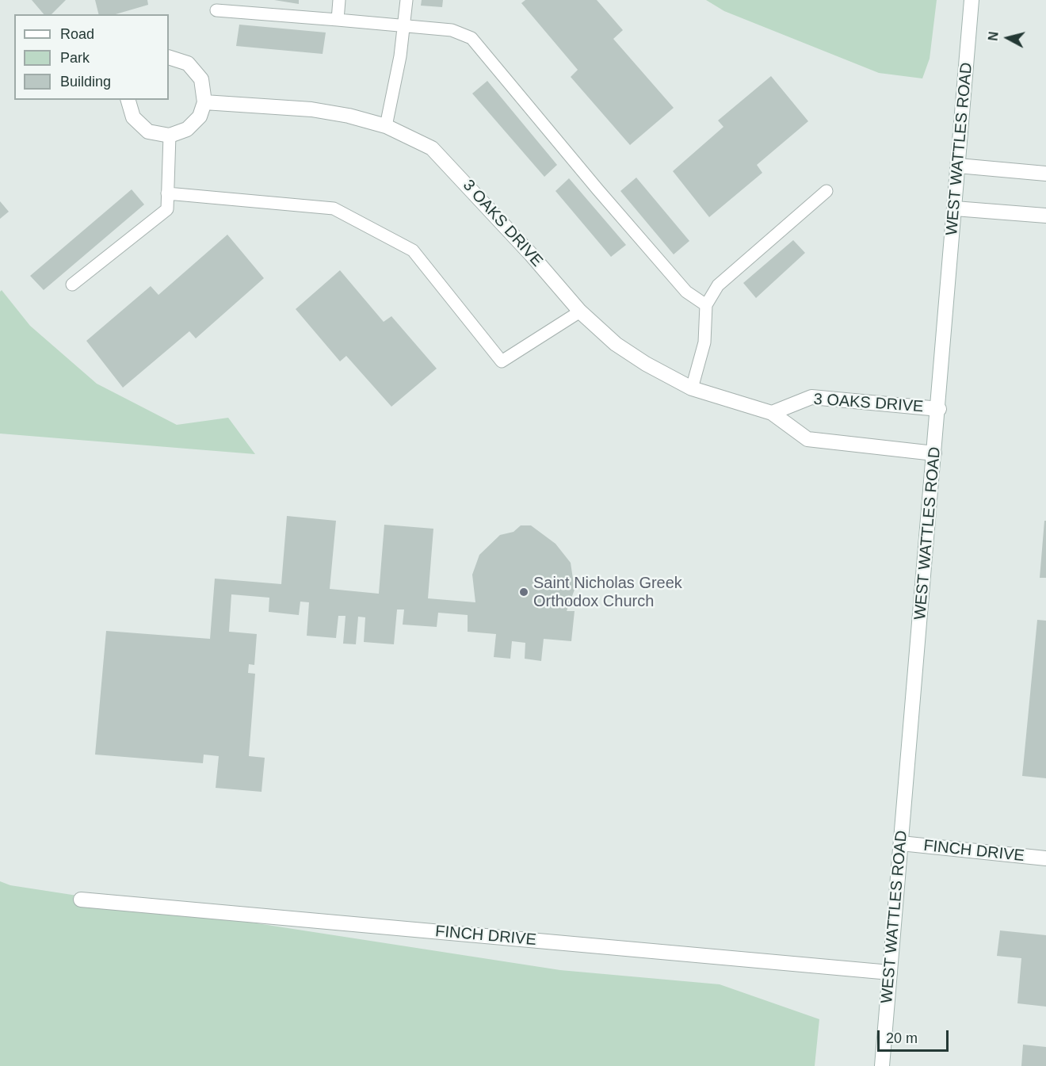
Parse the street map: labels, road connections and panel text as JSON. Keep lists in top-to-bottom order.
{
  "streets": {
    "street": ["WEST WATTLES ROAD", "3 OAKS DRIVE", "FINCH DRIVE"]
  },
  "crossings": [
    ["WEST WATTLES ROAD", "3 OAKS DRIVE"],
    ["WEST WATTLES ROAD", "FINCH DRIVE"]
  ],
  "places": ["Saint Nicholas Greek Orthodox Church"],
  "legend": ["Road", "Park", "Building"],
  "scale_bar": "20 m",
  "north": "left"
}
